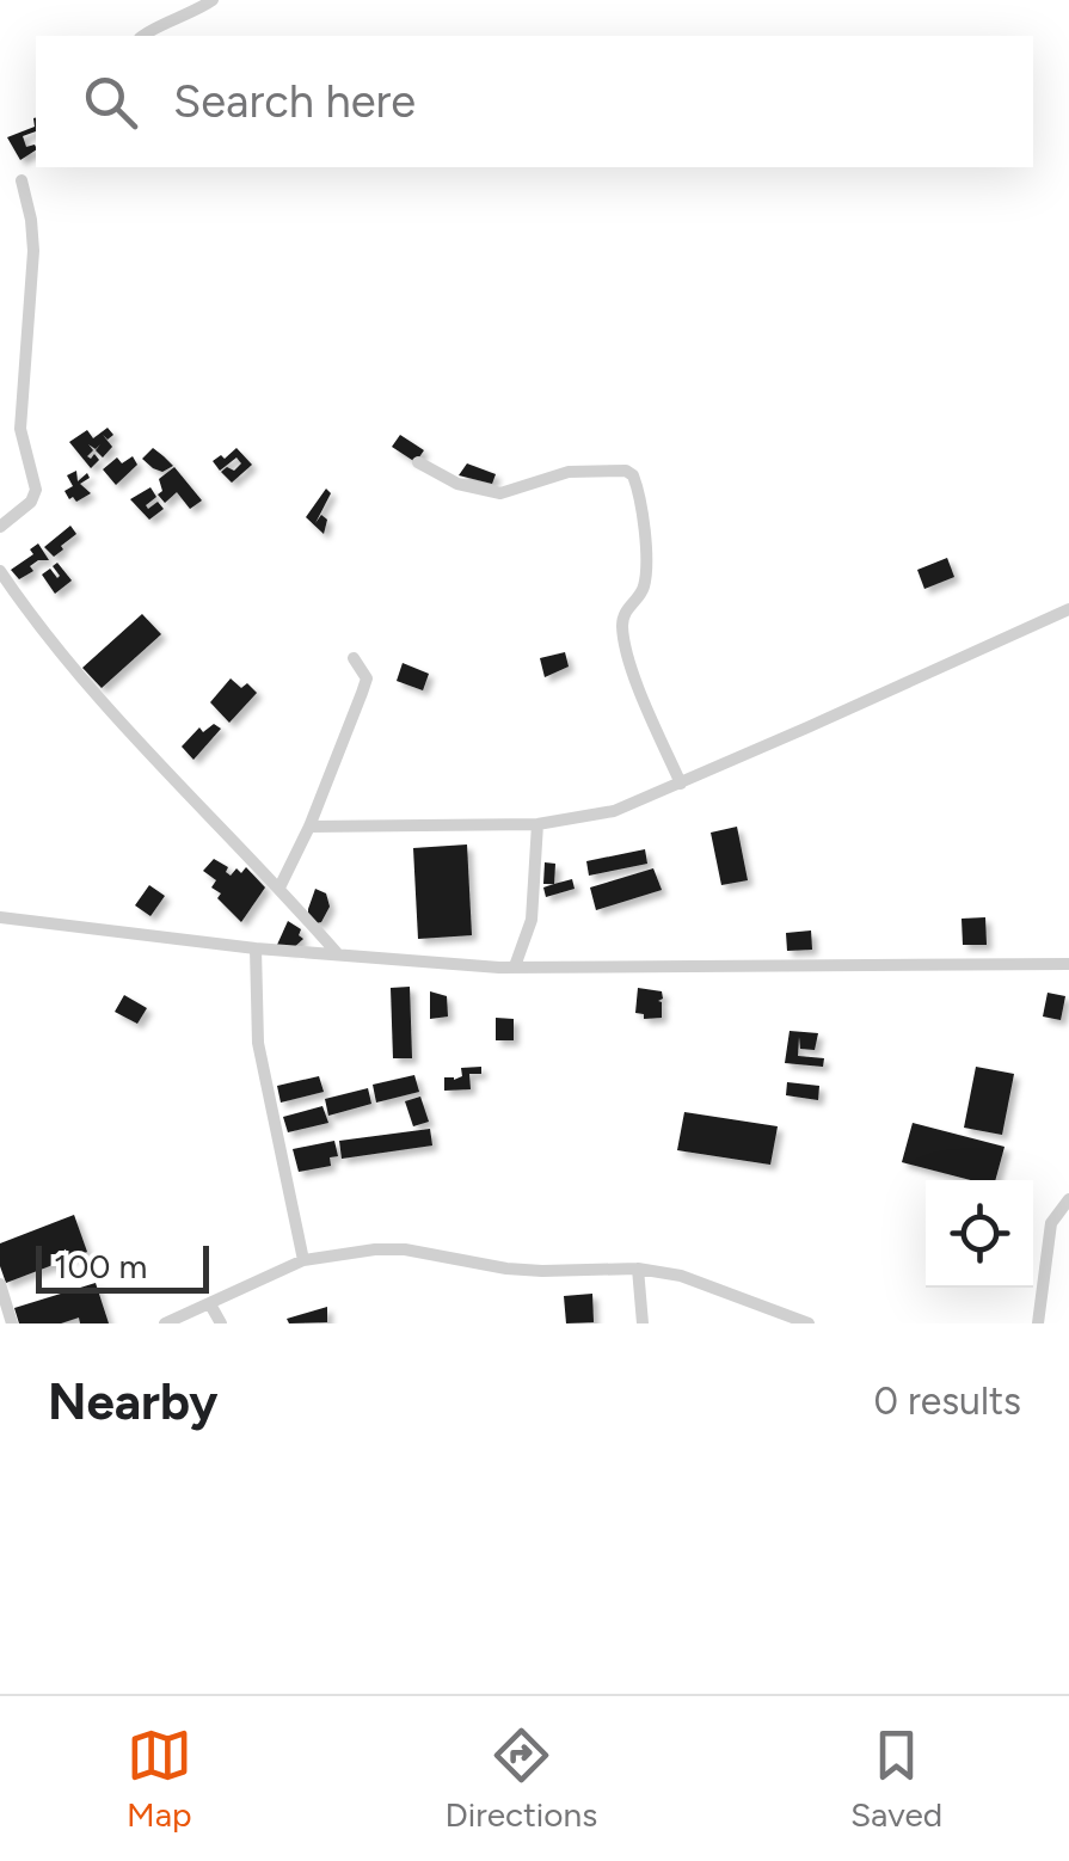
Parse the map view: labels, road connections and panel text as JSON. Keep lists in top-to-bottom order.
{
  "scale_bar": "100 m",
  "page": {
    "search": "Search here",
    "scale": "100 m",
    "heading": ["Nearby", "0 results"],
    "nav": ["Map", "Directions", "Saved"]
  }
}
